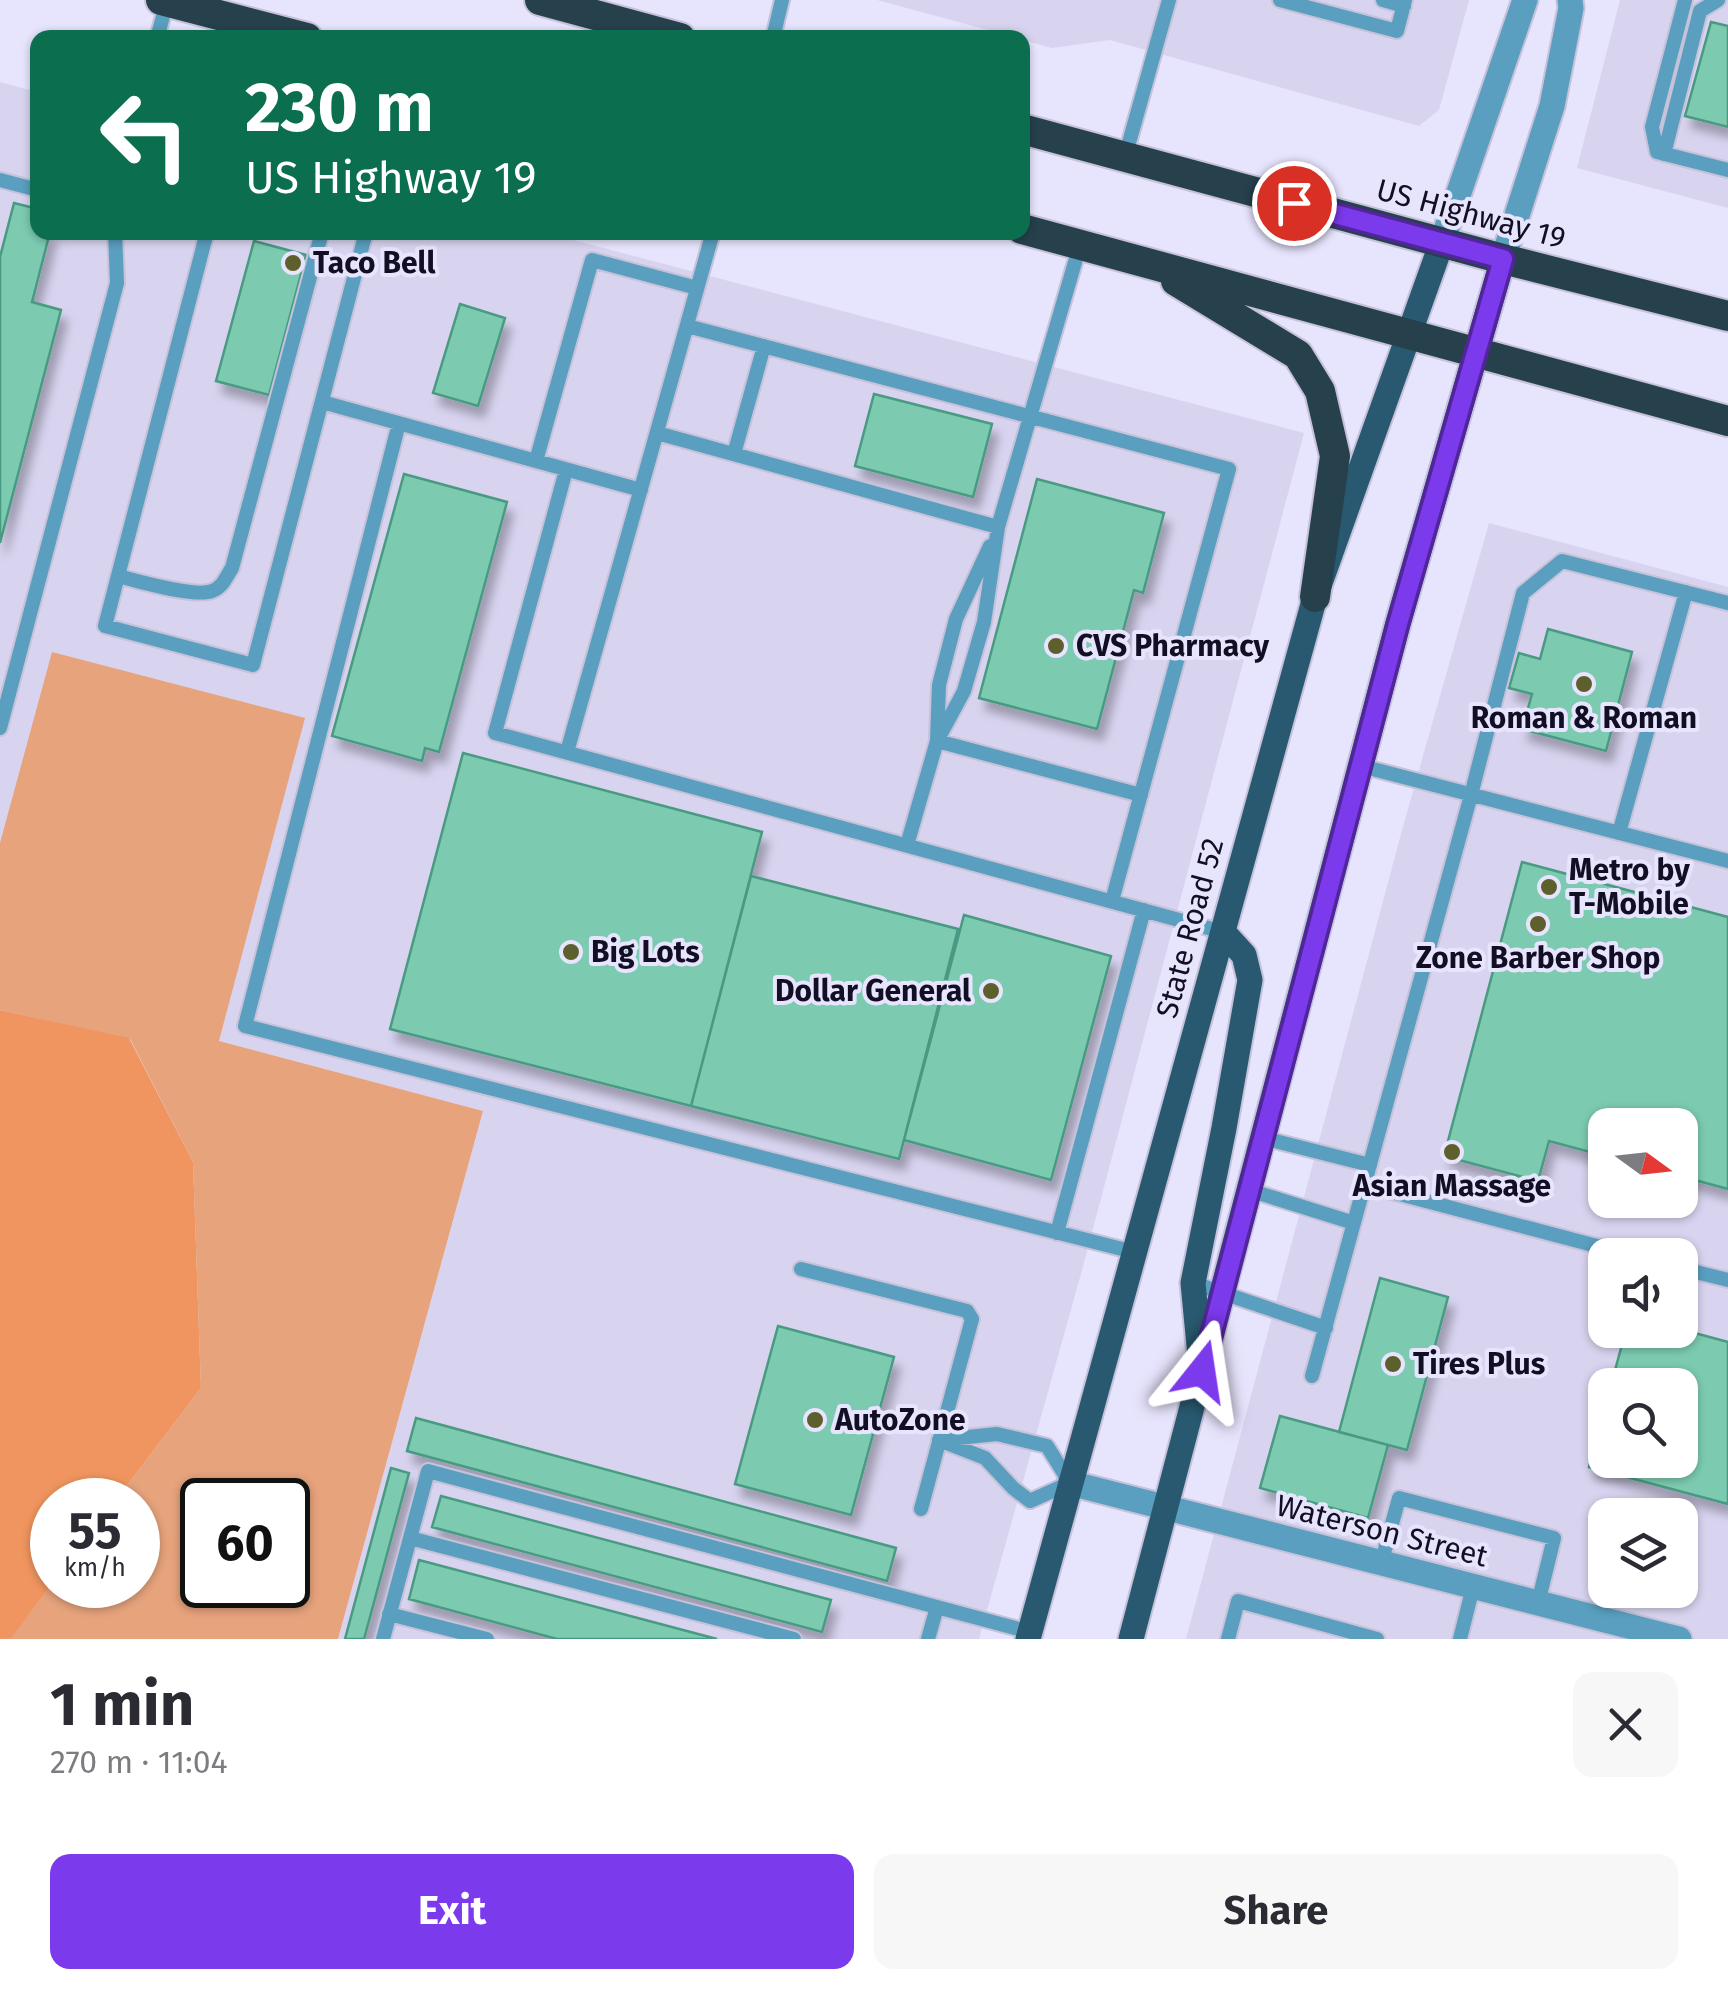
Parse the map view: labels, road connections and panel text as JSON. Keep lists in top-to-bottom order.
{
  "streets": {
    "highway": ["US Highway 19"],
    "main road": ["State Road 52"],
    "street": ["Waterson Street"]
  },
  "crossings": [
    ["US Highway 19", "State Road 52"],
    ["State Road 52", "Waterson Street"]
  ],
  "places": [
    "Taco Bell",
    "CVS Pharmacy",
    "Roman & Roman",
    "Metro by T-Mobile",
    "Zone Barber Shop",
    "Big Lots",
    "Dollar General",
    "Asian Massage",
    "Tires Plus",
    "AutoZone"
  ],
  "north": "right",
  "page": {
    "turn": ["230 m", "US Highway 19"],
    "speed": "55 km/h",
    "limit": "60",
    "heading": ["1 min", "270 m · 11:04"],
    "buttons": ["Exit", "Share"]
  }
}
